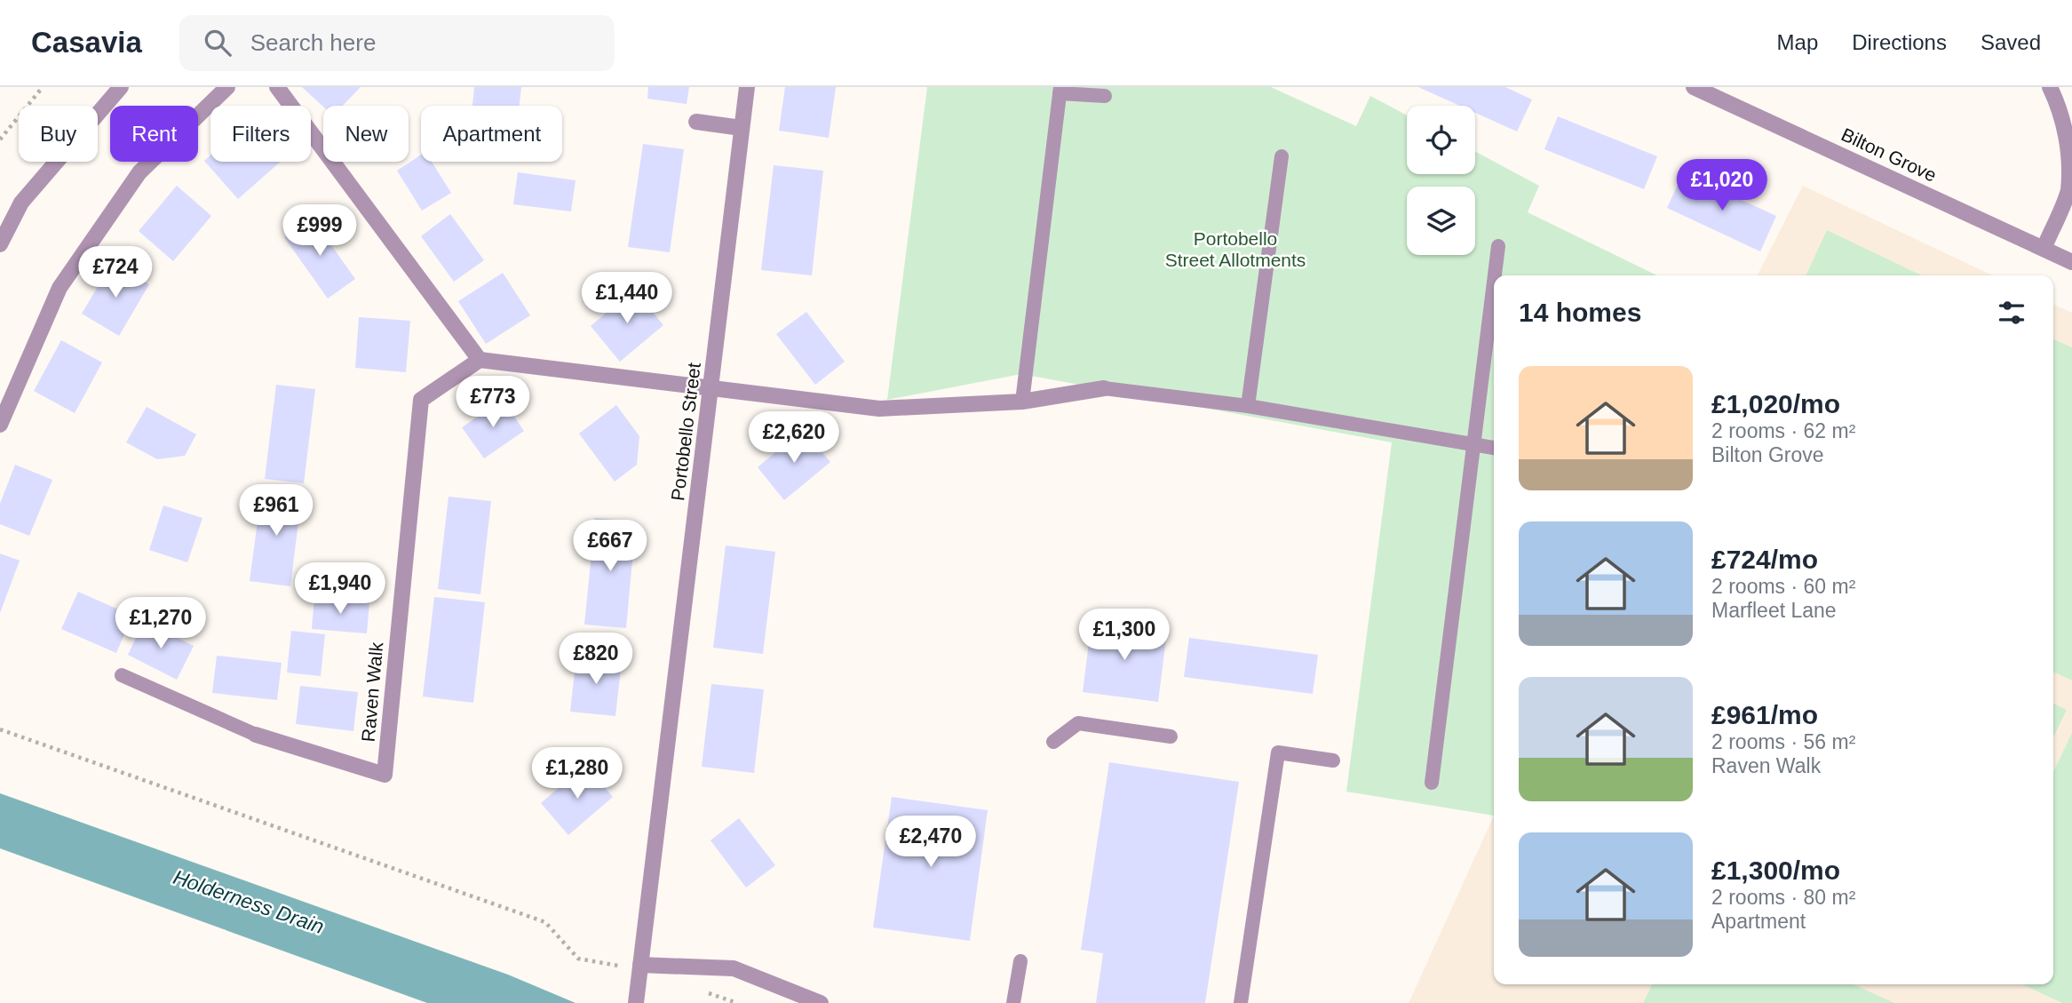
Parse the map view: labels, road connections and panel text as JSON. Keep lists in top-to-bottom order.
{
  "streets": {
    "street": ["Bilton Grove", "Portobello Street", "Raven Walk"]
  },
  "water": ["Holderness Drain"],
  "parks": ["Portobello Street Allotments"],
  "page": {
    "header": "Casavia",
    "search": "Search here",
    "nav": ["Map", "Directions", "Saved"],
    "chip": [
      "Buy",
      "Rent",
      "Filters",
      "New",
      "Apartment"
    ],
    "price": [
      "£1,020",
      "£999",
      "£724",
      "£1,440",
      "£773",
      "£2,620",
      "£961",
      "£667",
      "£1,940",
      "£1,270",
      "£1,300",
      "£820",
      "£1,280",
      "£2,470"
    ],
    "heading": "14 homes",
    "list": [
      {
        "name": "£1,020/mo",
        "note": "2 rooms · 62 m² · Bilton Grove"
      },
      {
        "name": "£724/mo",
        "note": "2 rooms · 60 m² · Marfleet Lane"
      },
      {
        "name": "£961/mo",
        "note": "2 rooms · 56 m² · Raven Walk"
      },
      {
        "name": "£1,300/mo",
        "note": "2 rooms · 80 m² · Apartment"
      }
    ]
  }
}
